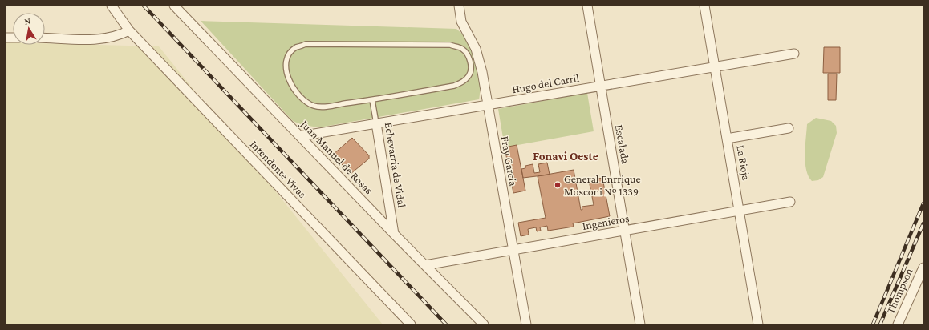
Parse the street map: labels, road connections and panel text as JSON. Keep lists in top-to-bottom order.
{
  "streets": {
    "street": [
      "Hugo del Carril",
      "Escalada",
      "Juan Manuel de Rosas",
      "Fray García",
      "La Rioja",
      "Echevarría de Vidal",
      "Intendente Vivas",
      "Ingenieros",
      "Thompson"
    ]
  },
  "crossings": [
    ["Hugo del Carril", "Escalada"],
    ["Hugo del Carril", "Juan Manuel de Rosas"],
    ["Hugo del Carril", "Fray García"],
    ["Hugo del Carril", "La Rioja"],
    ["Hugo del Carril", "Echevarría de Vidal"],
    ["Escalada", "Ingenieros"],
    ["Juan Manuel de Rosas", "Echevarría de Vidal"],
    ["Juan Manuel de Rosas", "Ingenieros"],
    ["Fray García", "Ingenieros"],
    ["La Rioja", "Ingenieros"]
  ],
  "districts": ["Fonavi Oeste"],
  "places": ["General Enrrique Mosconi Nº 1339"],
  "north": "top"
}
